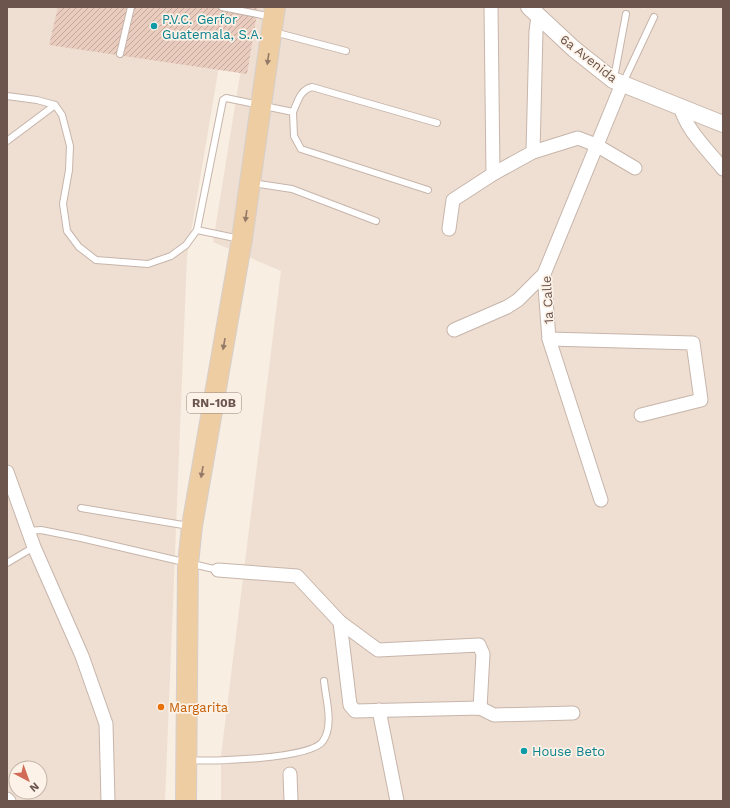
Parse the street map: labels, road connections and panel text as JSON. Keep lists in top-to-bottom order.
{
  "streets": {
    "main road": ["RN-10B"],
    "street": ["6a Avenida", "1a Calle"]
  },
  "crossings": [
    ["6a Avenida", "1a Calle"]
  ],
  "places": ["P.V.C. Gerfor Guatemala, S.A.", "Margarita", "House Beto"],
  "north": "bottom right"
}
